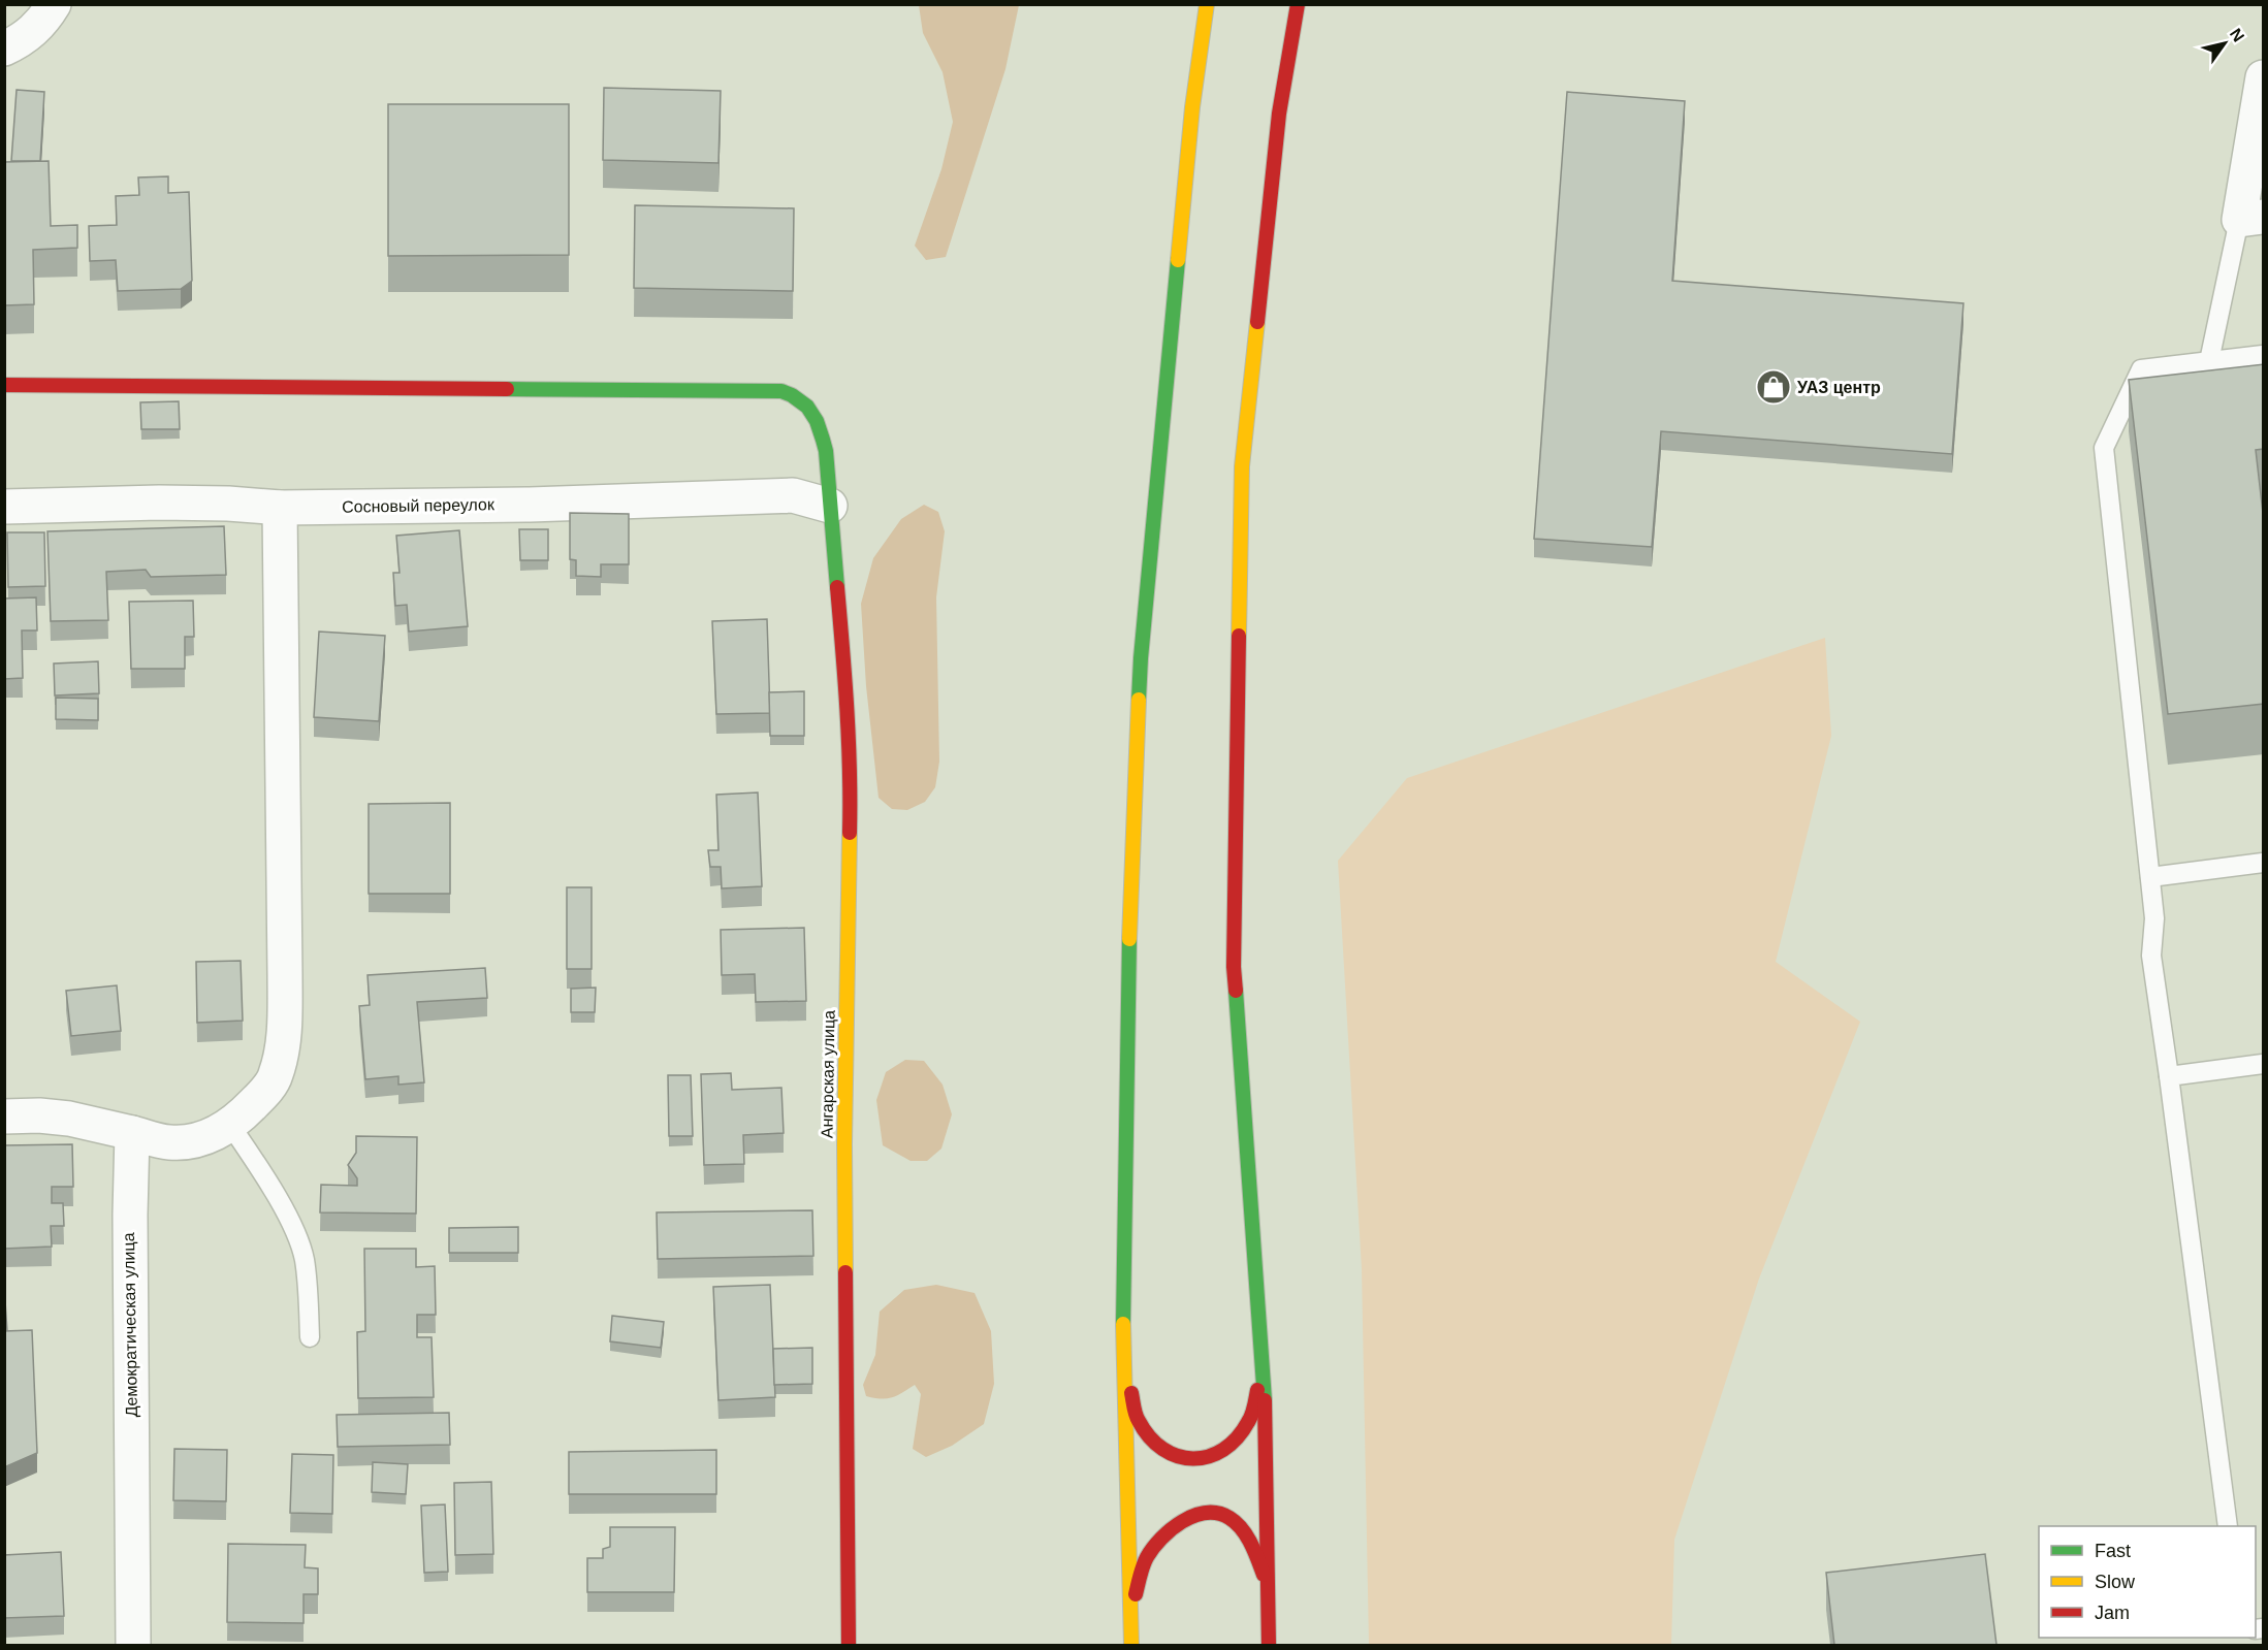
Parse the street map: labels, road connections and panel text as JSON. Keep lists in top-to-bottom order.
{
  "streets": {
    "main road": ["Ангарская улица"],
    "street": ["Сосновый переулок", "Демократическая улица"]
  },
  "crossings": [
    ["Сосновый переулок", "Ангарская улица"]
  ],
  "places": {
    "shop": ["УАЗ центр"]
  },
  "legend": ["Fast", "Slow", "Jam"],
  "north": "top right"
}
